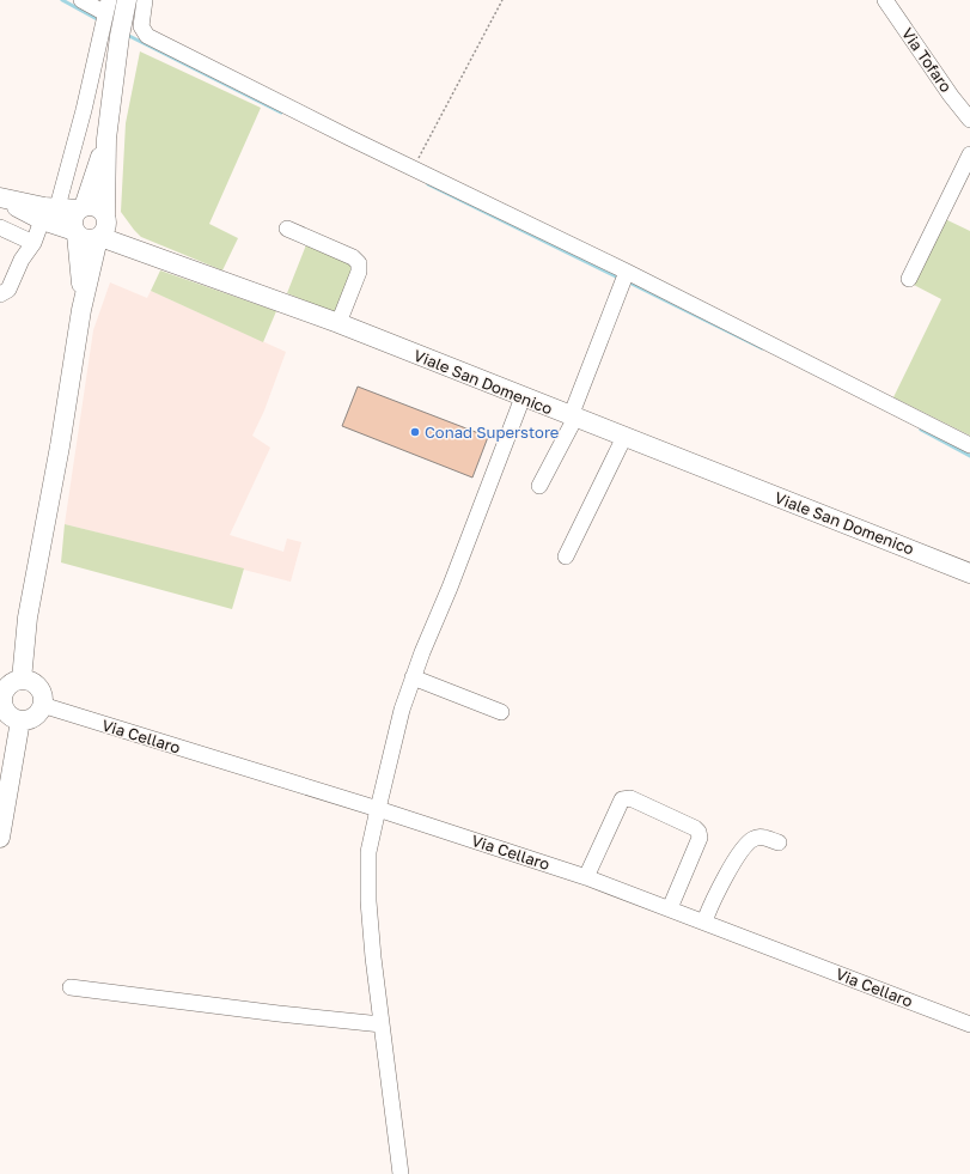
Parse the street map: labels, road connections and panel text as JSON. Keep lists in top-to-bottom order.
{
  "streets": {
    "main road": ["Viale San Domenico"],
    "street": ["Via Tofaro", "Via Cellaro"]
  },
  "places": ["Conad Superstore"]
}
